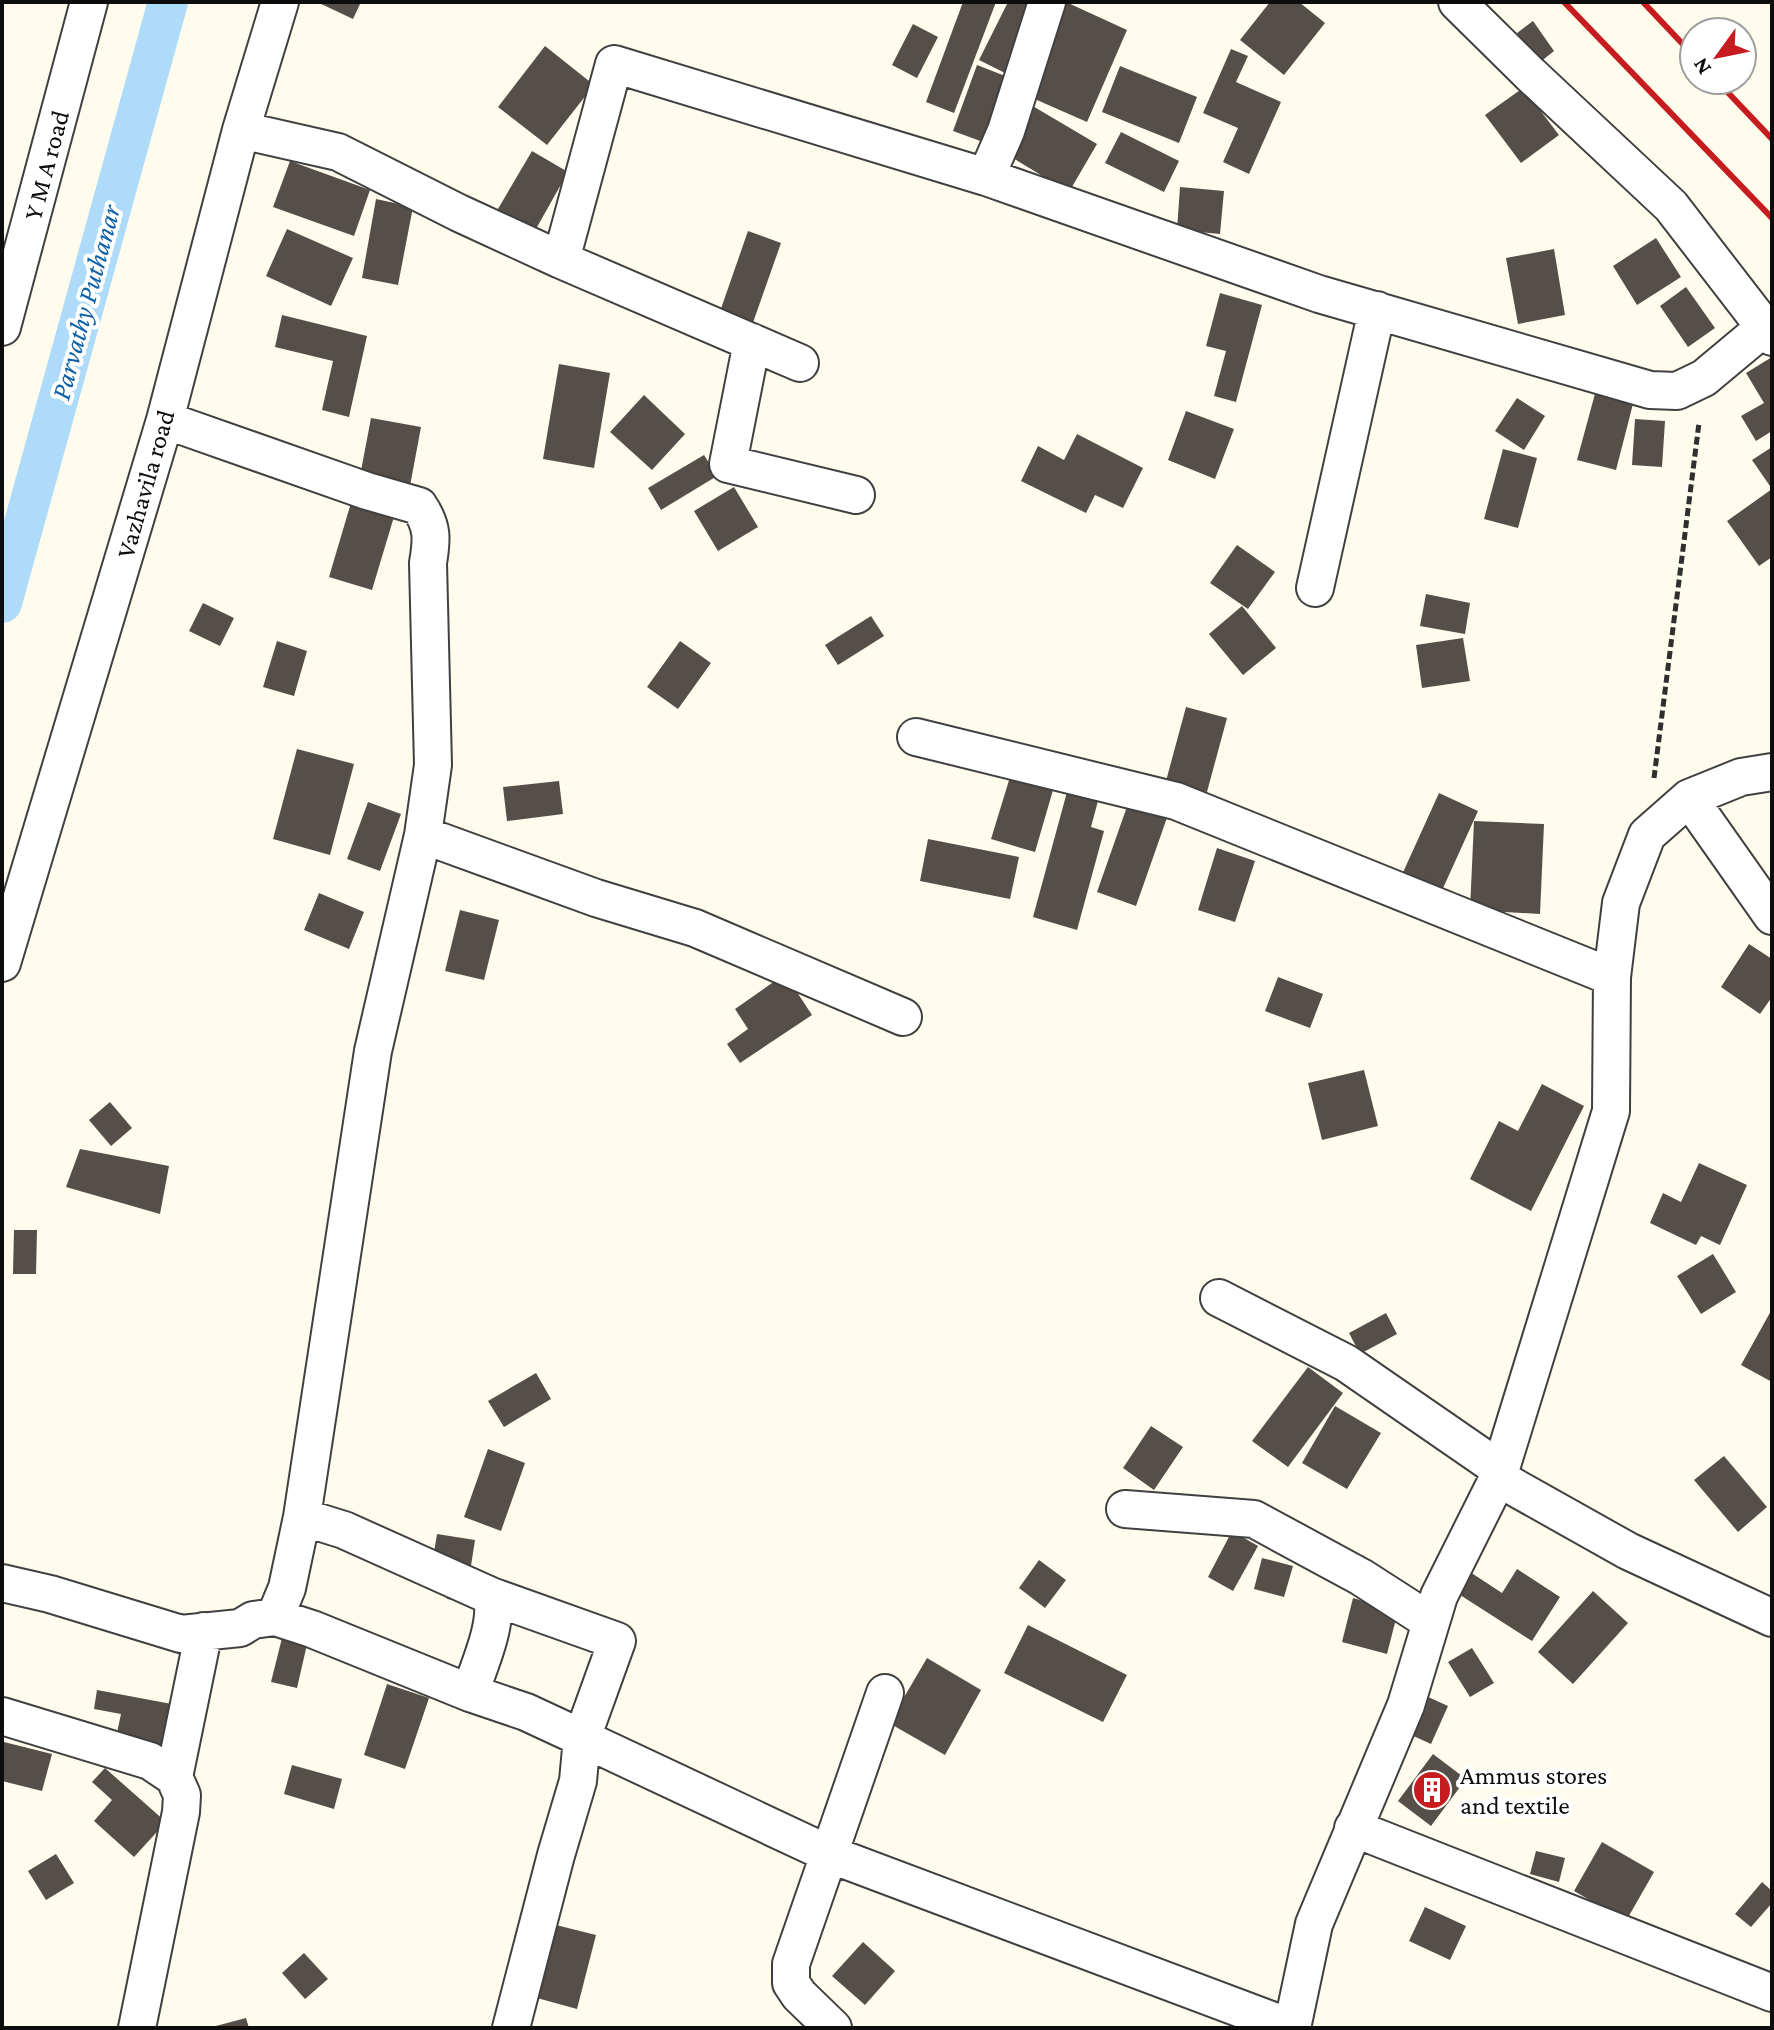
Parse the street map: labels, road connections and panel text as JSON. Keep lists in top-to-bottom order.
{
  "streets": {
    "street": ["Y M A road", "Vazhavila road"]
  },
  "water": ["Parvathy Puthanar"],
  "places": {
    "building": ["Ammus stores and textile"]
  },
  "north": "bottom left"
}
